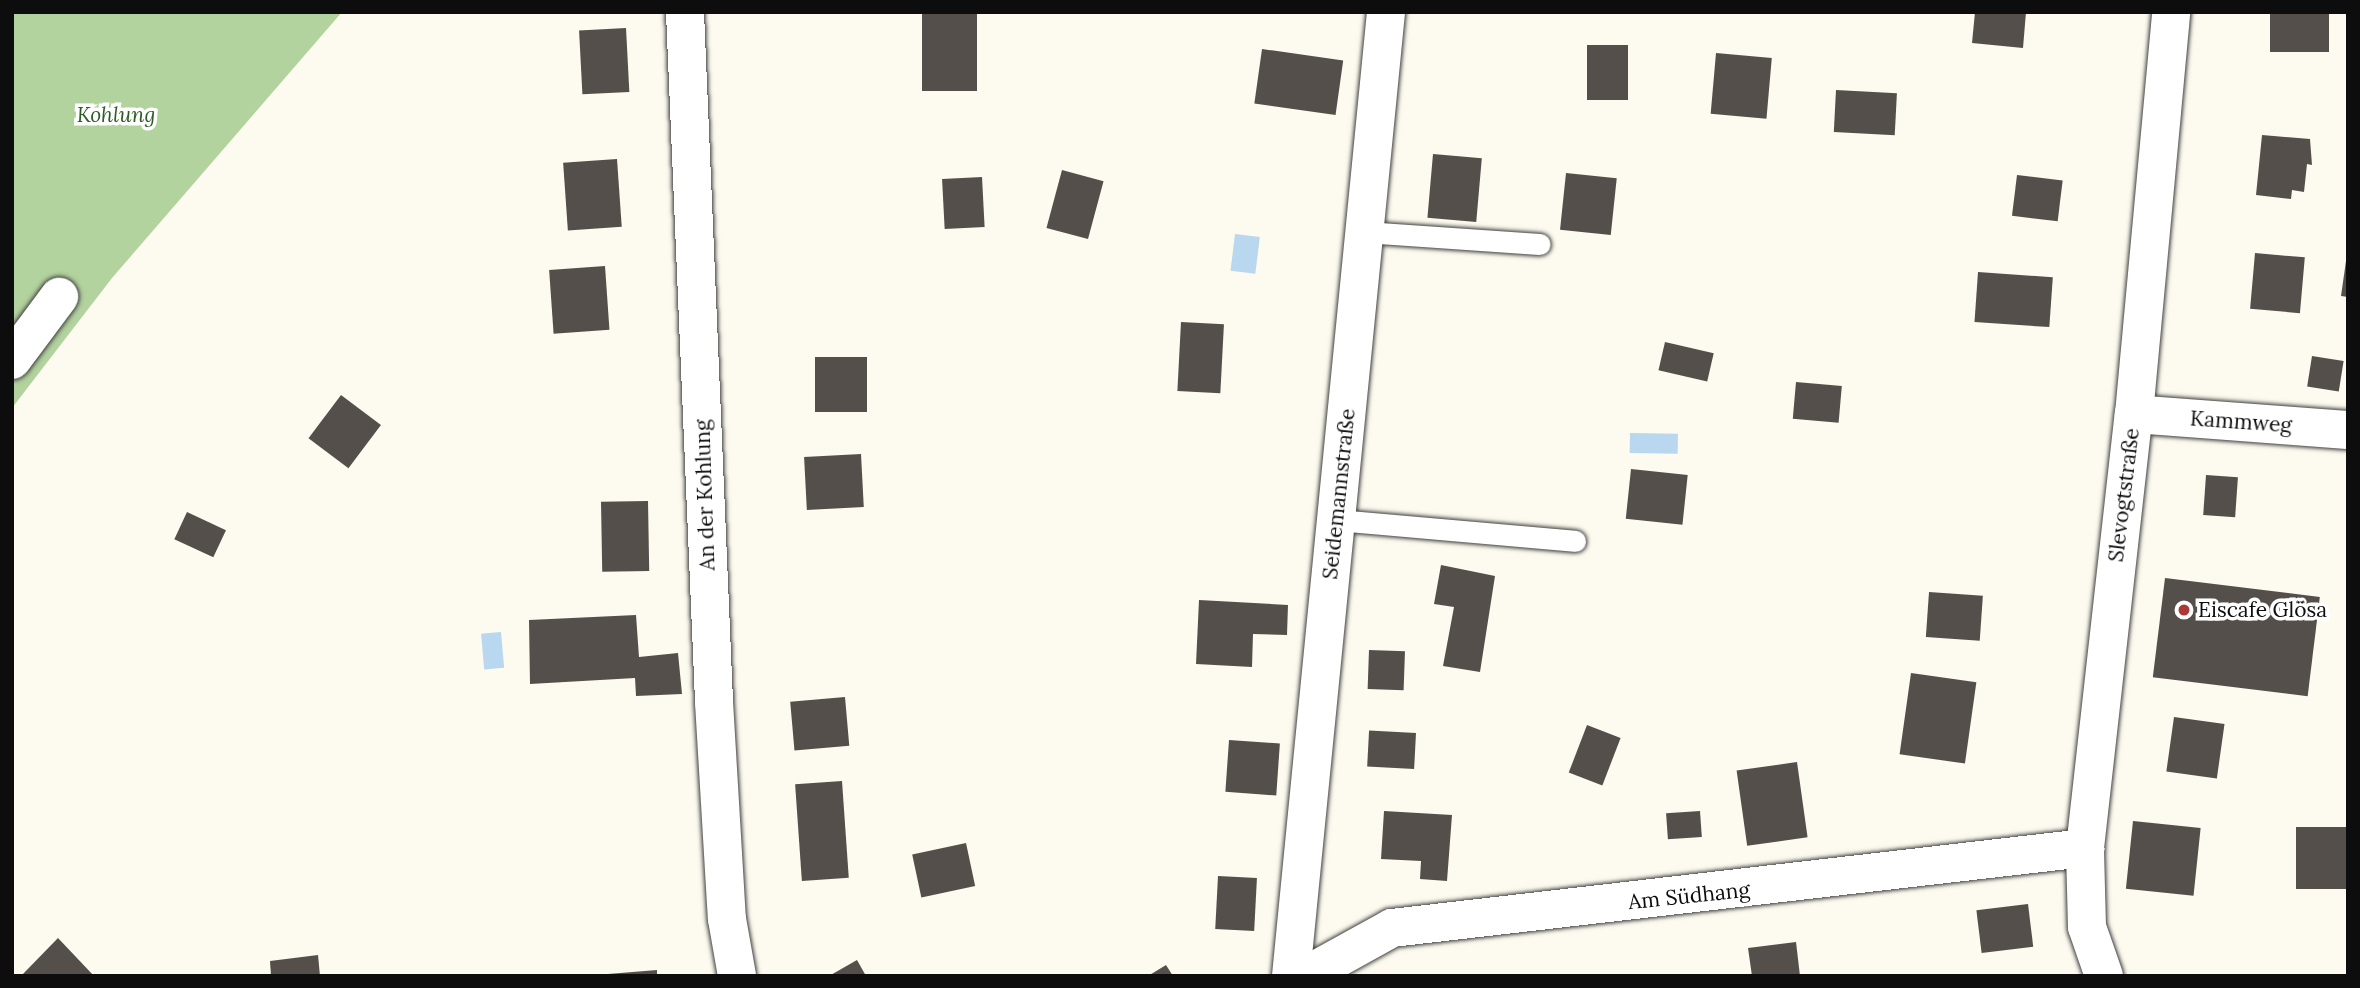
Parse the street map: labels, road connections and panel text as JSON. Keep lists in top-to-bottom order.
{
  "streets": {
    "street": [
      "Kammweg",
      "Seidemannstraße",
      "An der Kohlung",
      "Slevogtstraße",
      "Am Südhang"
    ]
  },
  "crossings": [
    ["Kammweg", "Slevogtstraße"],
    ["Slevogtstraße", "Am Südhang"]
  ],
  "parks": ["Kohlung"],
  "places": ["Eiscafe Glösa"]
}
